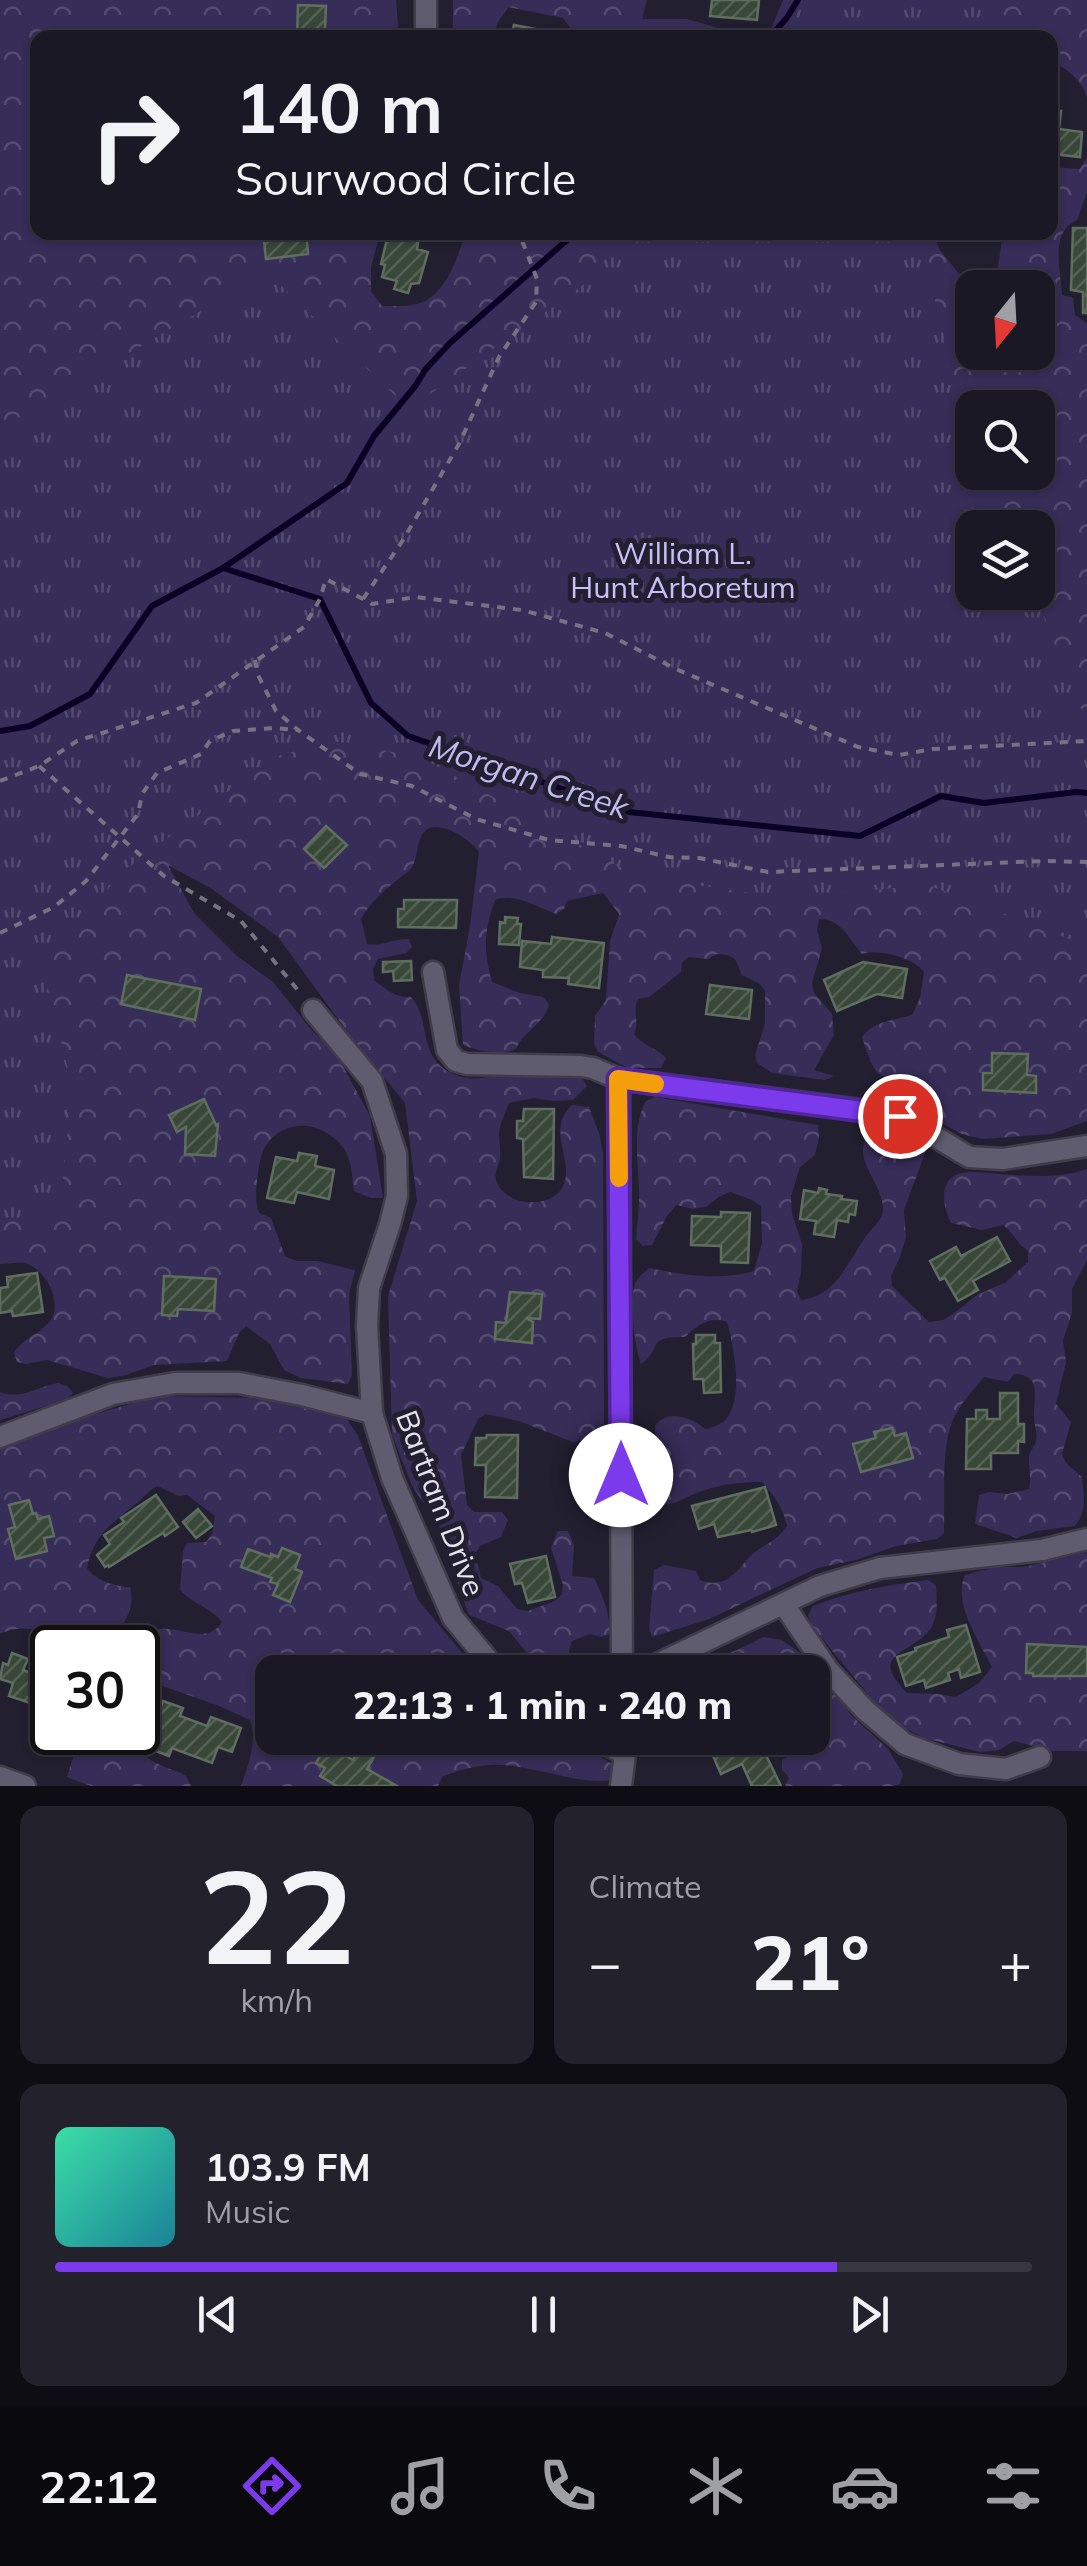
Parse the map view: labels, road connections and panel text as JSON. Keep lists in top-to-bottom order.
{
  "streets": {
    "street": ["Bartram Drive"]
  },
  "water": ["Morgan Creek"],
  "parks": ["William L. Hunt Arboretum"],
  "north": "bottom",
  "page": {
    "turn": ["140 m", "Sourwood Circle"],
    "limit": "30",
    "trip": "22:13 · 1 min · 240 m",
    "tile": [
      ["22", "km/h"],
      "Climate"
    ],
    "heat": ["−", "21°", "+"],
    "song": ["103.9 FM", "Music"],
    "tabs": "22:12"
  }
}
